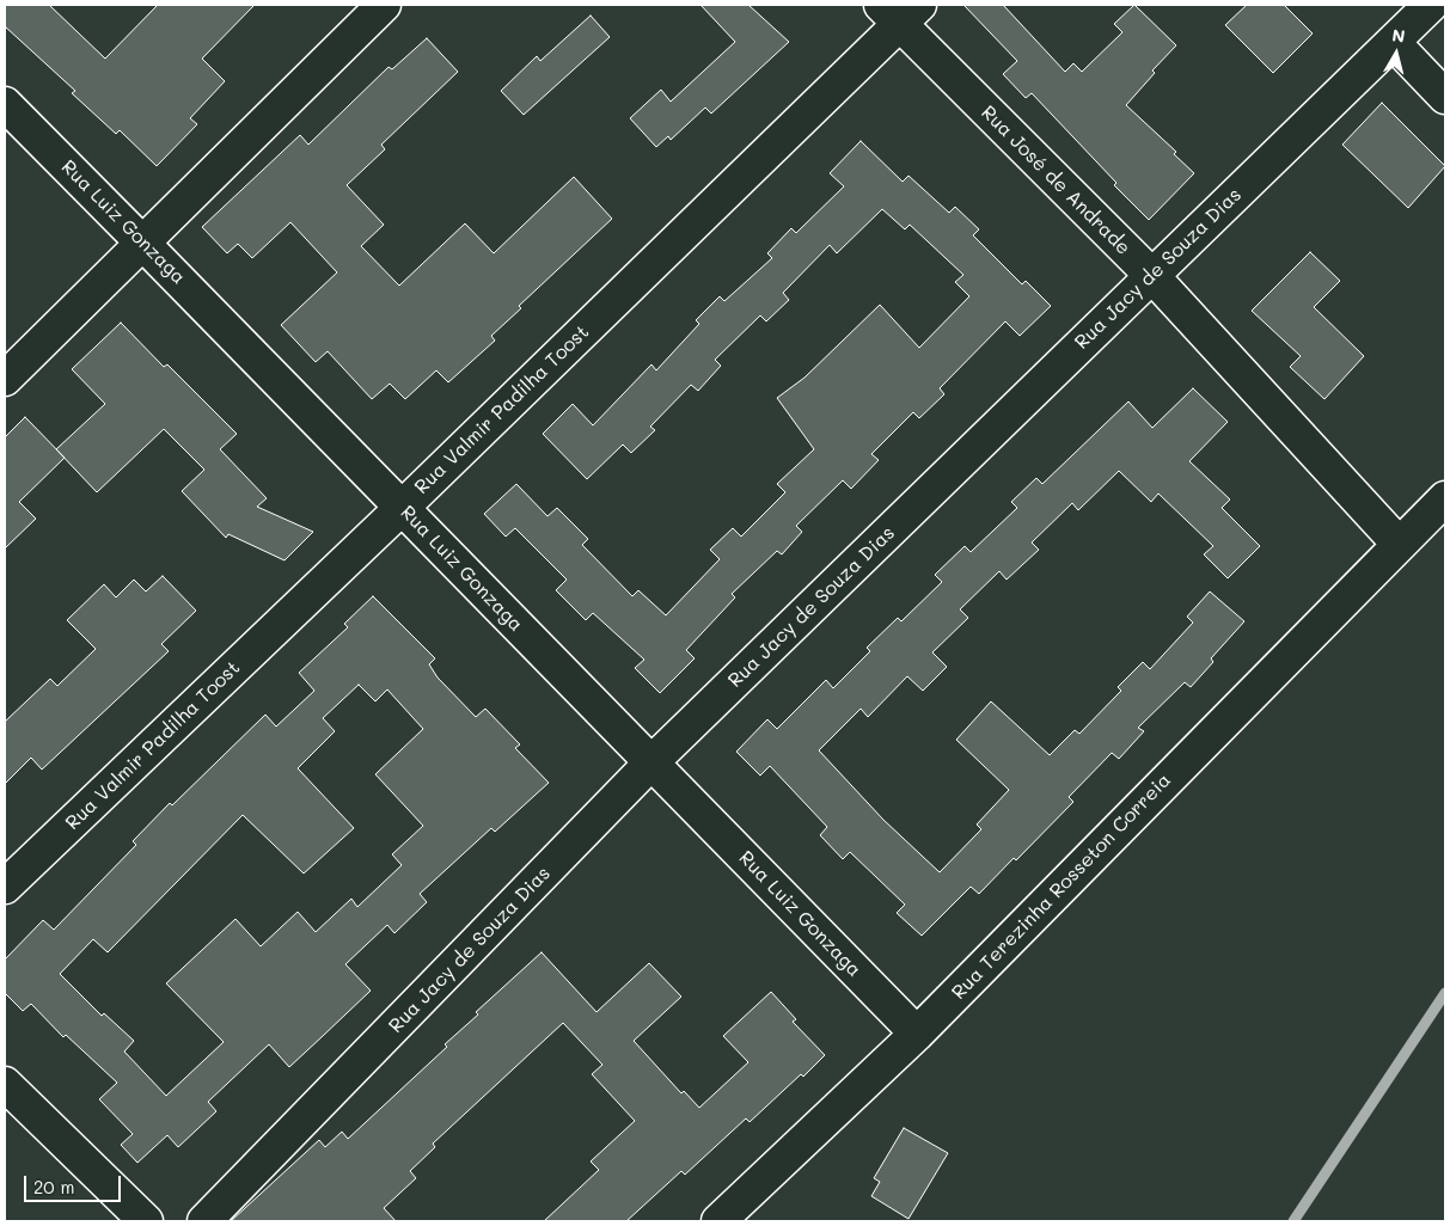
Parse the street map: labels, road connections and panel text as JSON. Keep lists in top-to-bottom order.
{
  "streets": {
    "street": [
      "Rua José de Andrade",
      "Rua Luiz Gonzaga",
      "Rua Jacy de Souza Dias",
      "Rua Valmir Padilha Toost",
      "Rua Terezinha Rosseton Correia"
    ]
  },
  "crossings": [
    ["Rua José de Andrade", "Rua Jacy de Souza Dias"],
    ["Rua José de Andrade", "Rua Valmir Padilha Toost"],
    ["Rua José de Andrade", "Rua Terezinha Rosseton Correia"],
    ["Rua Luiz Gonzaga", "Rua Jacy de Souza Dias"],
    ["Rua Luiz Gonzaga", "Rua Valmir Padilha Toost"],
    ["Rua Luiz Gonzaga", "Rua Terezinha Rosseton Correia"]
  ],
  "scale_bar": "20 m",
  "north": "top"
}
